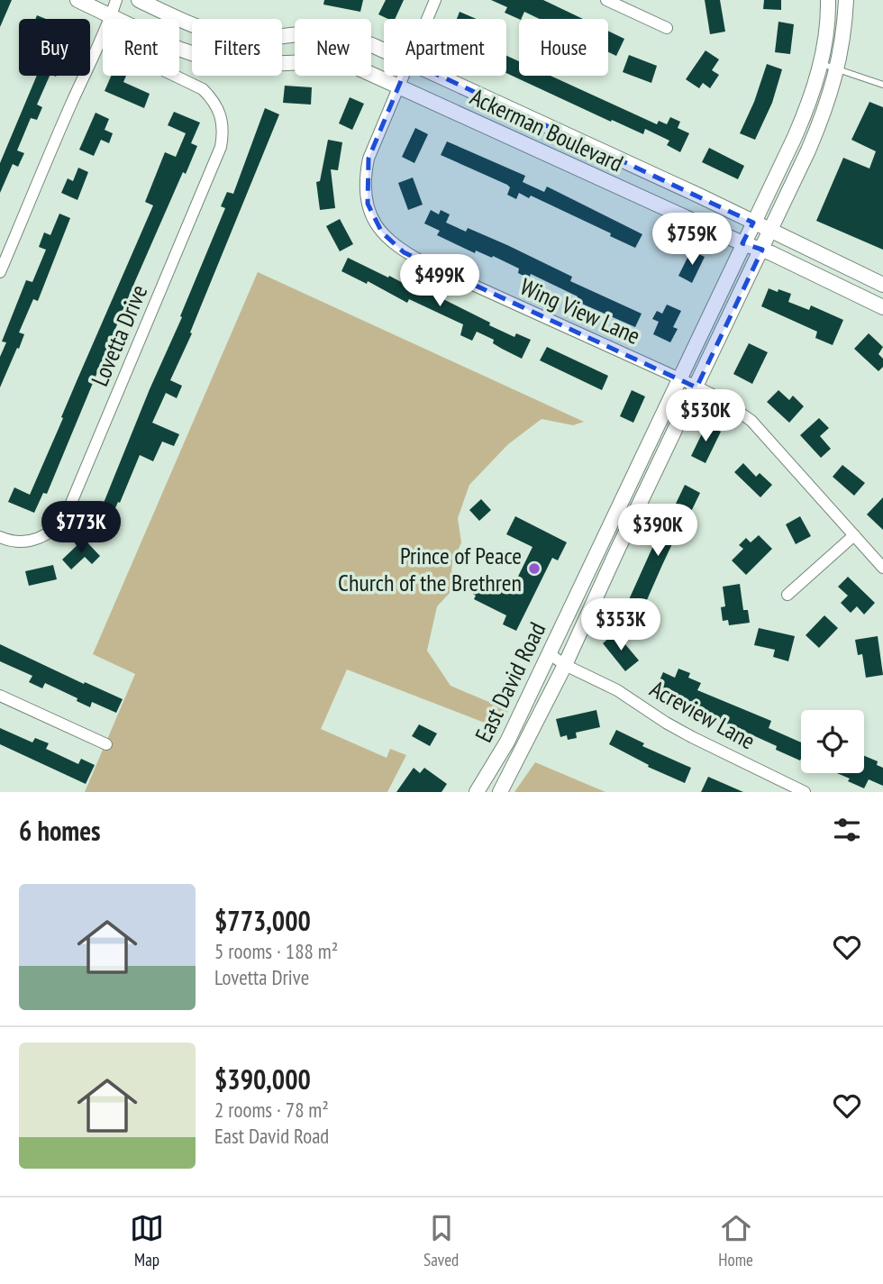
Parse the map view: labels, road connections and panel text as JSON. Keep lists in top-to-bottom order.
{
  "streets": {
    "street": [
      "Ackerman Boulevard",
      "Wing View Lane",
      "Lovetta Drive",
      "East David Road",
      "Acreview Lane"
    ]
  },
  "crossings": [
    ["Ackerman Boulevard", "Wing View Lane"],
    ["Ackerman Boulevard", "East David Road"],
    ["Wing View Lane", "East David Road"],
    ["East David Road", "Acreview Lane"]
  ],
  "places": ["Prince of Peace Church of the Brethren"],
  "page": {
    "chip": [
      "Buy",
      "Rent",
      "Filters",
      "New",
      "Apartment",
      "House"
    ],
    "price": [
      "$759K",
      "$499K",
      "$530K",
      "$773K",
      "$390K",
      "$353K"
    ],
    "heading": "6 homes",
    "list": [
      {
        "name": "$773,000",
        "note": "5 rooms · 188 m² · Lovetta Drive"
      },
      {
        "name": "$390,000",
        "note": "2 rooms · 78 m² · East David Road"
      }
    ],
    "tabs": ["Map", "Saved", "Home"]
  }
}
